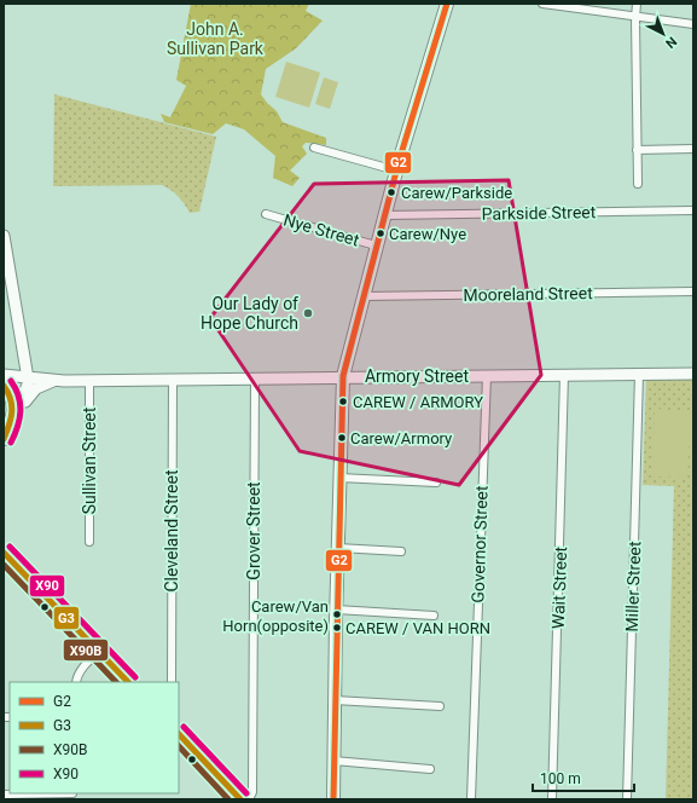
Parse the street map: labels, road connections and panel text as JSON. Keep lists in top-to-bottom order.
{
  "streets": {
    "main road": ["Armory Street"],
    "street": [
      "Parkside Street",
      "Nye Street",
      "Mooreland Street",
      "Sullivan Street",
      "Cleveland Street",
      "Grover Street",
      "Governor Street",
      "Miller Street",
      "Wait Street"
    ]
  },
  "crossings": [
    ["Armory Street", "Sullivan Street"],
    ["Armory Street", "Cleveland Street"],
    ["Armory Street", "Grover Street"],
    ["Armory Street", "Governor Street"],
    ["Armory Street", "Miller Street"],
    ["Armory Street", "Wait Street"]
  ],
  "parks": ["John A. Sullivan Park"],
  "places": [
    "Carew/Parkside",
    "Carew/Nye",
    "Our Lady of Hope Church",
    "CAREW / ARMORY",
    "Carew/Armory",
    "Carew/Van Horn(opposite)",
    "CAREW / VAN HORN"
  ],
  "lines": [
    "transit line G2",
    "transit line X90",
    "transit line G3",
    "transit line X90B"
  ],
  "legend": [
    "G2",
    "G3",
    "X90B",
    "X90"
  ],
  "scale_bar": "100 m",
  "north": "bottom right"
}
